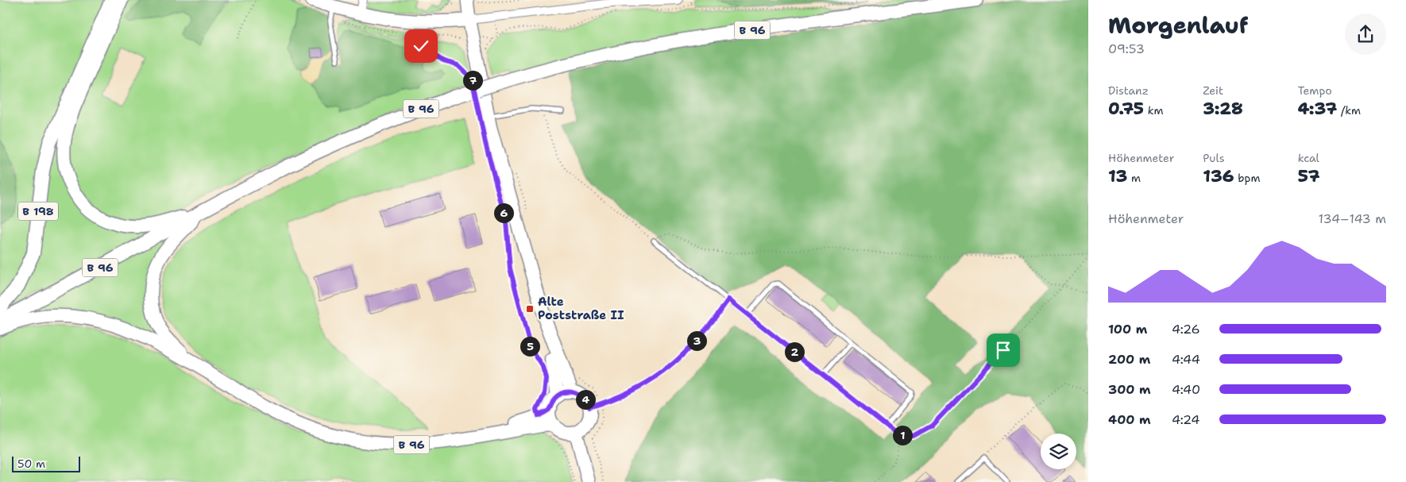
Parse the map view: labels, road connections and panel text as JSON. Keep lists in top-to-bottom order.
{
  "streets": {
    "main road": ["B 96", "B 198"]
  },
  "places": {
    "transit": ["Alte Poststraße II"]
  },
  "scale_bar": "50 m",
  "page": {
    "heading": ["Morgenlauf", "09:53"],
    "stats": [
      ["Distanz", "0.75 km"],
      ["Zeit", "3:28"],
      ["Tempo", "4:37 /km"],
      ["Höhenmeter", "13 m"],
      ["Puls", "136 bpm"],
      ["kcal", "57"]
    ],
    "pins": [
      "7",
      "6",
      "3",
      "5",
      "2",
      "4",
      "1"
    ],
    "chart": ["Höhenmeter", "134–143 m"],
    "list": [
      {
        "name": "100 m",
        "note": "4:26"
      },
      {
        "name": "200 m",
        "note": "4:44"
      },
      {
        "name": "300 m",
        "note": "4:40"
      },
      {
        "name": "400 m",
        "note": "4:24"
      }
    ],
    "scale": "50 m"
  }
}
